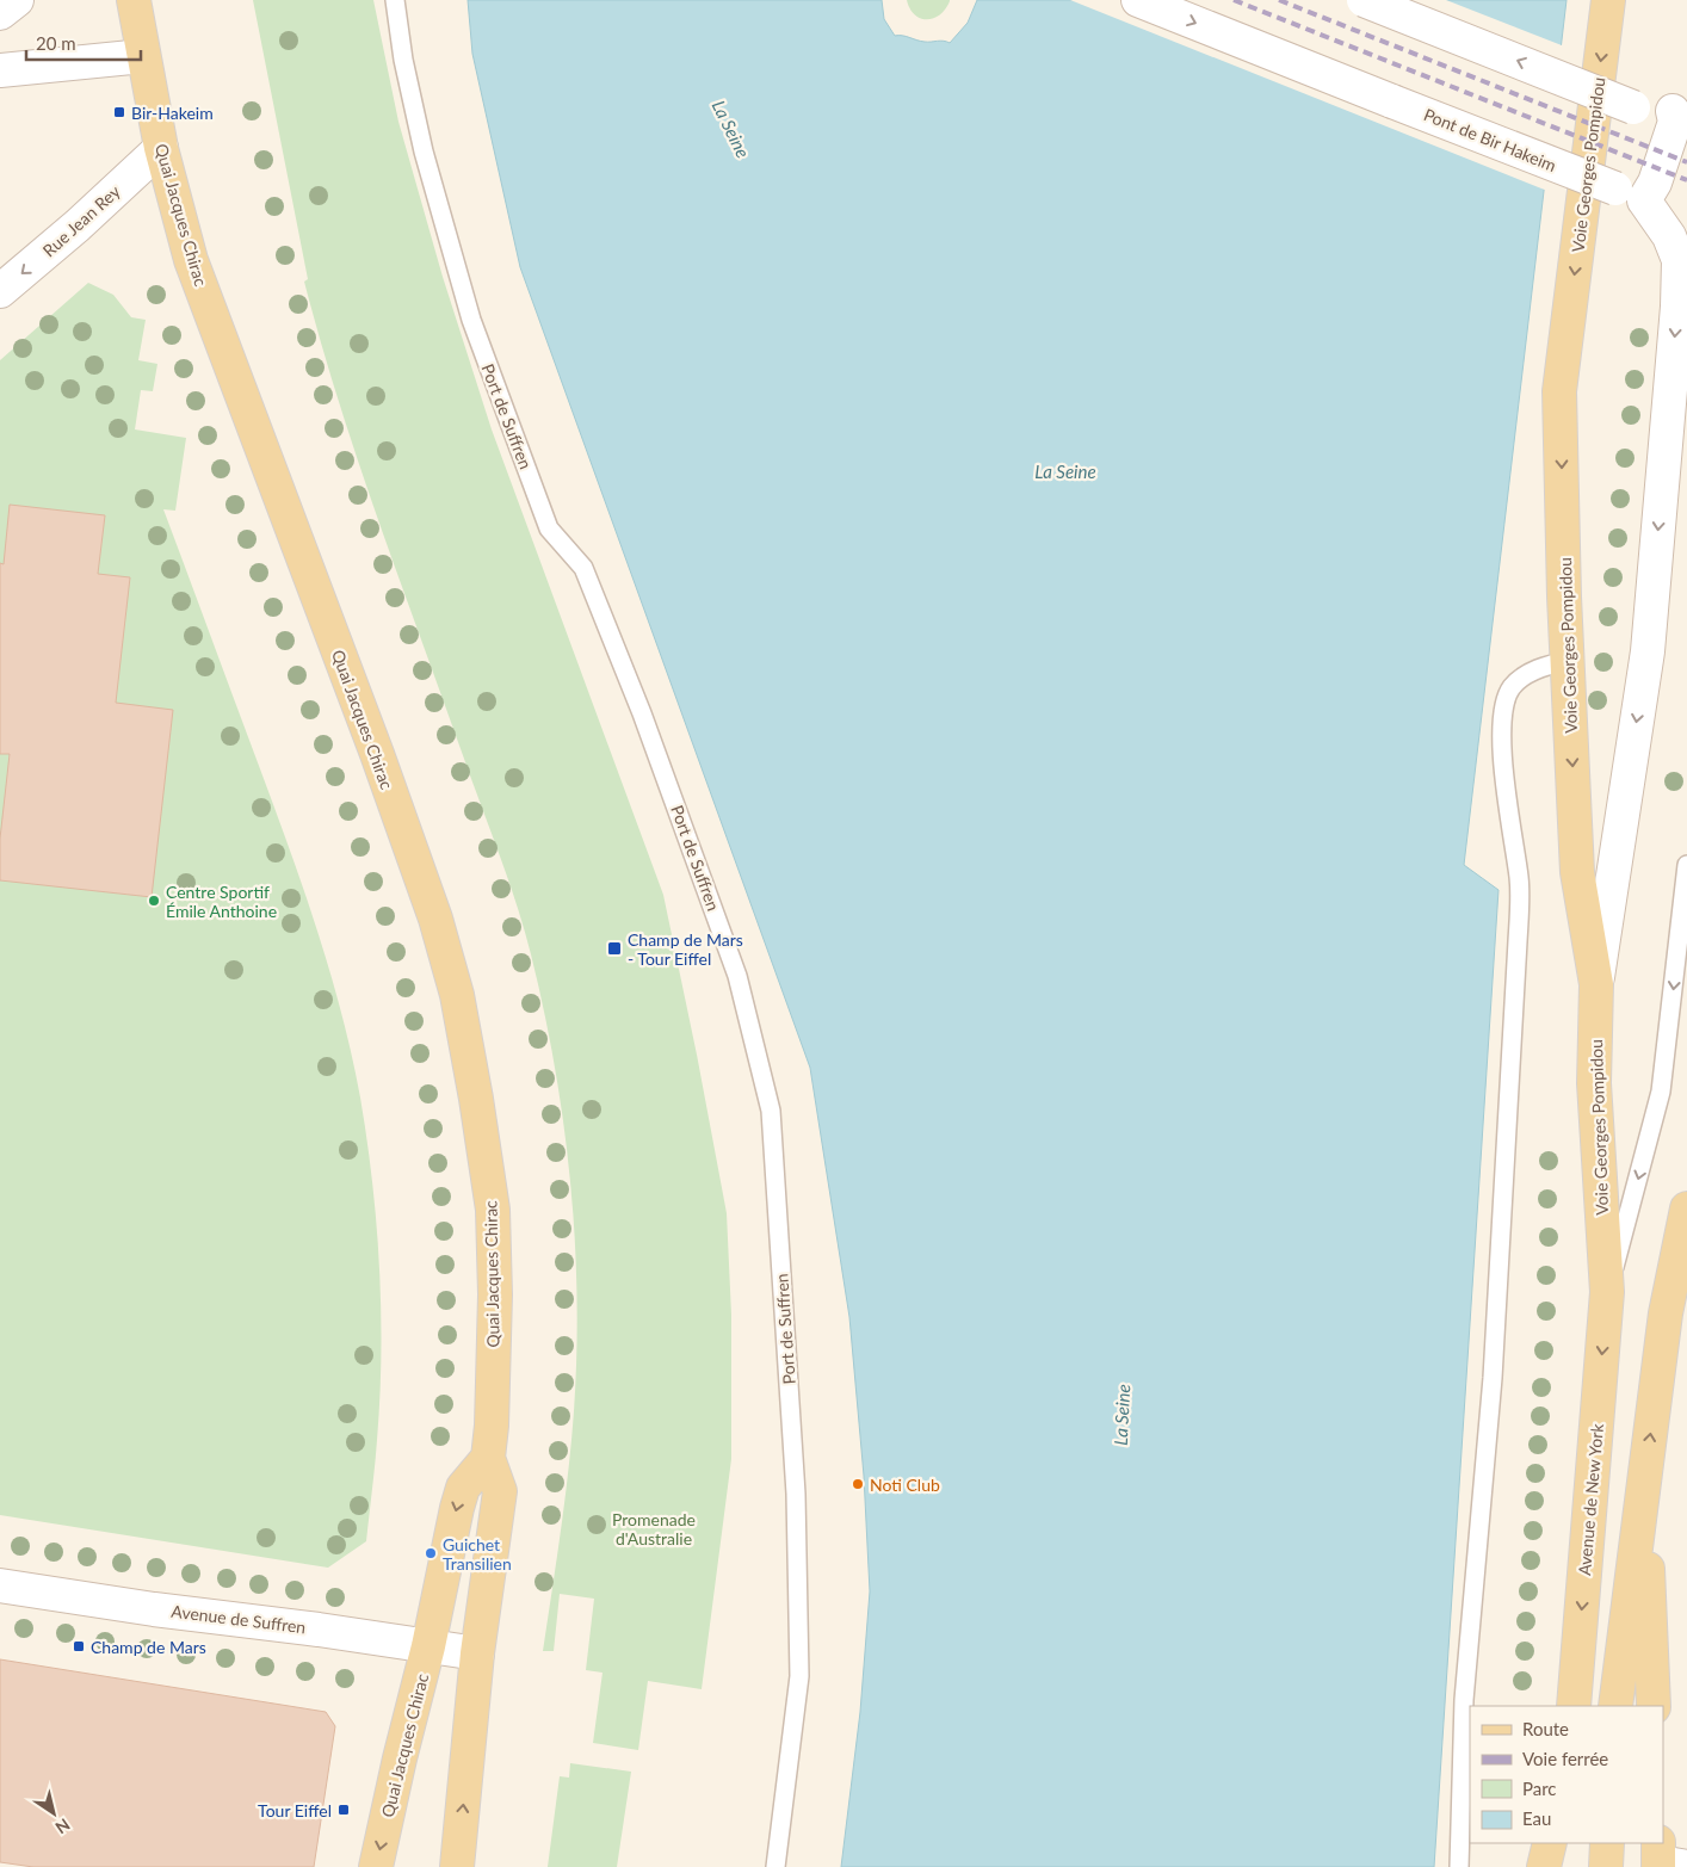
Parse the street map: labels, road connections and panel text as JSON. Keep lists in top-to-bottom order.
{
  "streets": {
    "main road": [
      "Pont de Bir Hakeim",
      "Voie Georges Pompidou",
      "Quai Jacques Chirac",
      "Rue Jean Rey",
      "Avenue de New York",
      "Avenue de Suffren"
    ],
    "lane": ["Port de Suffren"]
  },
  "crossings": [
    ["Voie Georges Pompidou", "Avenue de New York"],
    ["Quai Jacques Chirac", "Rue Jean Rey"],
    ["Quai Jacques Chirac", "Avenue de Suffren"]
  ],
  "one_way": ["Rue Jean Rey"],
  "water": ["La Seine"],
  "parks": ["Promenade d'Australie"],
  "places": {
    "transit": [
      "Bir-Hakeim",
      "Champ de Mars - Tour Eiffel",
      "Champ de Mars",
      "Tour Eiffel"
    ],
    "other": ["Centre Sportif Émile Anthoine", "Noti Club", "Guichet Transilien"]
  },
  "legend": [
    "Route",
    "Voie ferrée",
    "Parc",
    "Eau"
  ],
  "scale_bar": "20 m",
  "north": "bottom right"
}
